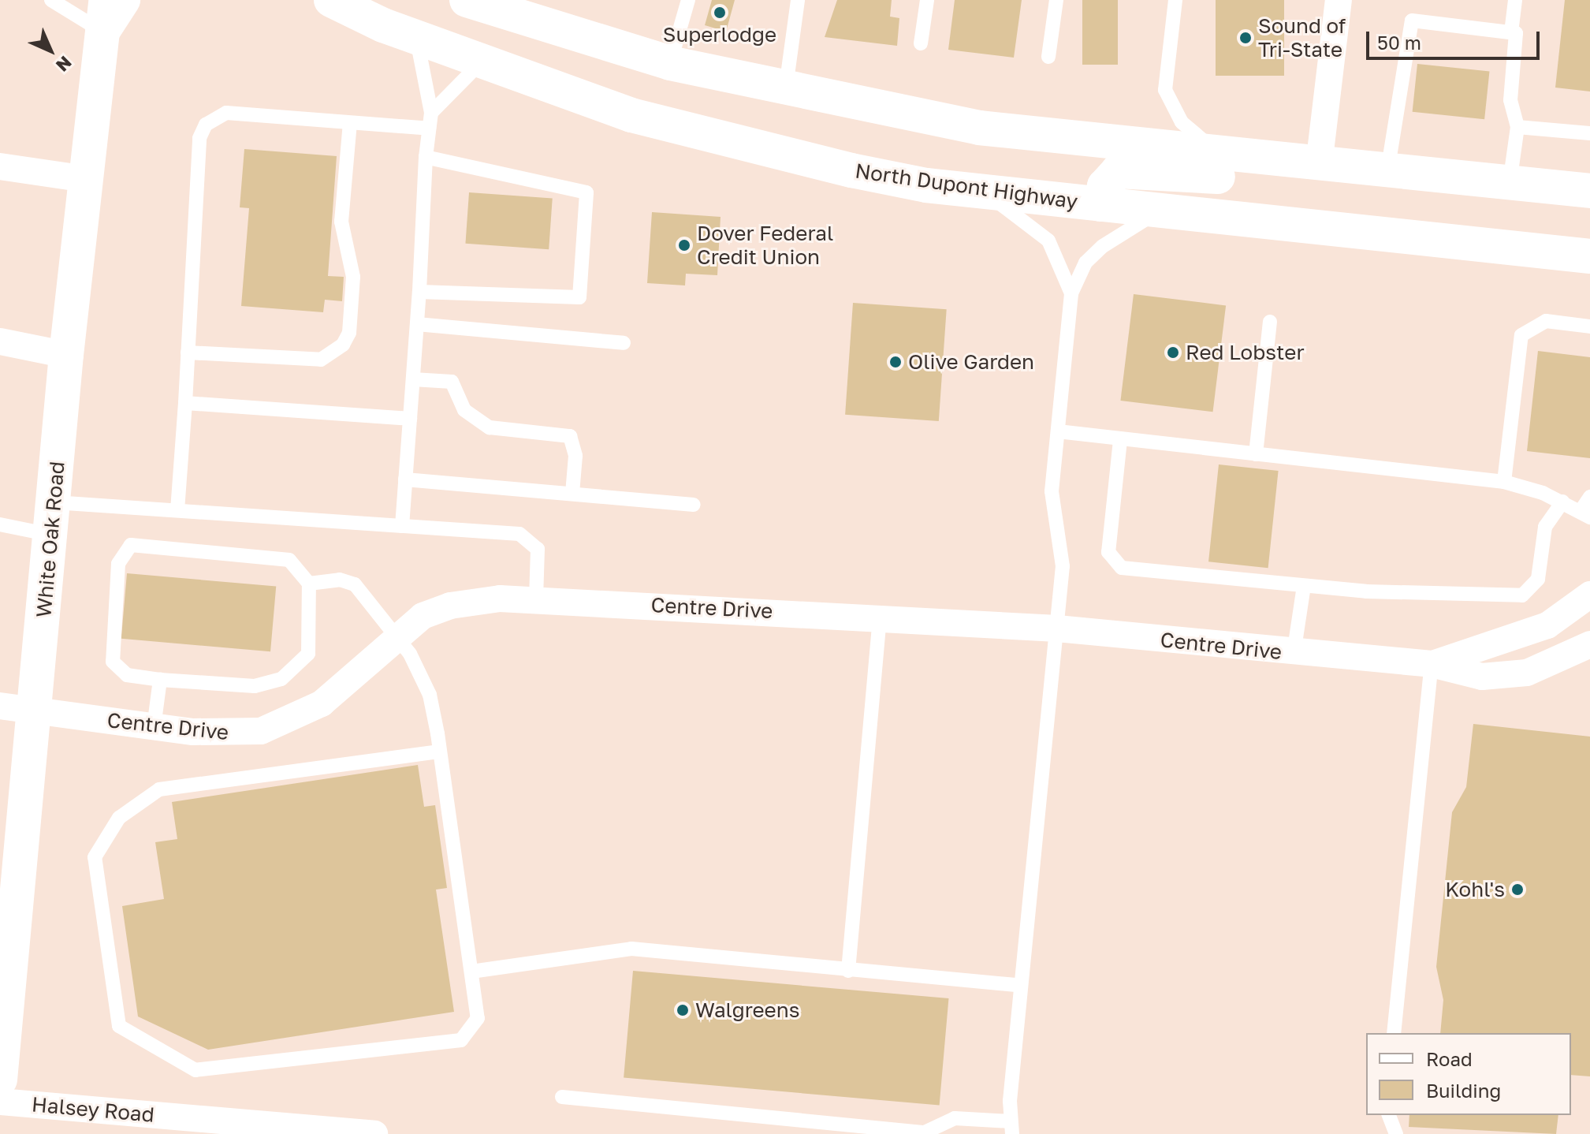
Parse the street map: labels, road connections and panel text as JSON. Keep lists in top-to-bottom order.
{
  "streets": {
    "main road": ["North Dupont Highway", "White Oak Road"],
    "street": ["Centre Drive", "Halsey Road"]
  },
  "crossings": [
    ["White Oak Road", "Centre Drive"]
  ],
  "places": [
    "Superlodge",
    "Sound of Tri-State",
    "Dover Federal Credit Union",
    "Red Lobster",
    "Olive Garden",
    "Kohl's",
    "Walgreens"
  ],
  "legend": ["Road", "Building"],
  "scale_bar": "50 m",
  "north": "bottom right"
}
